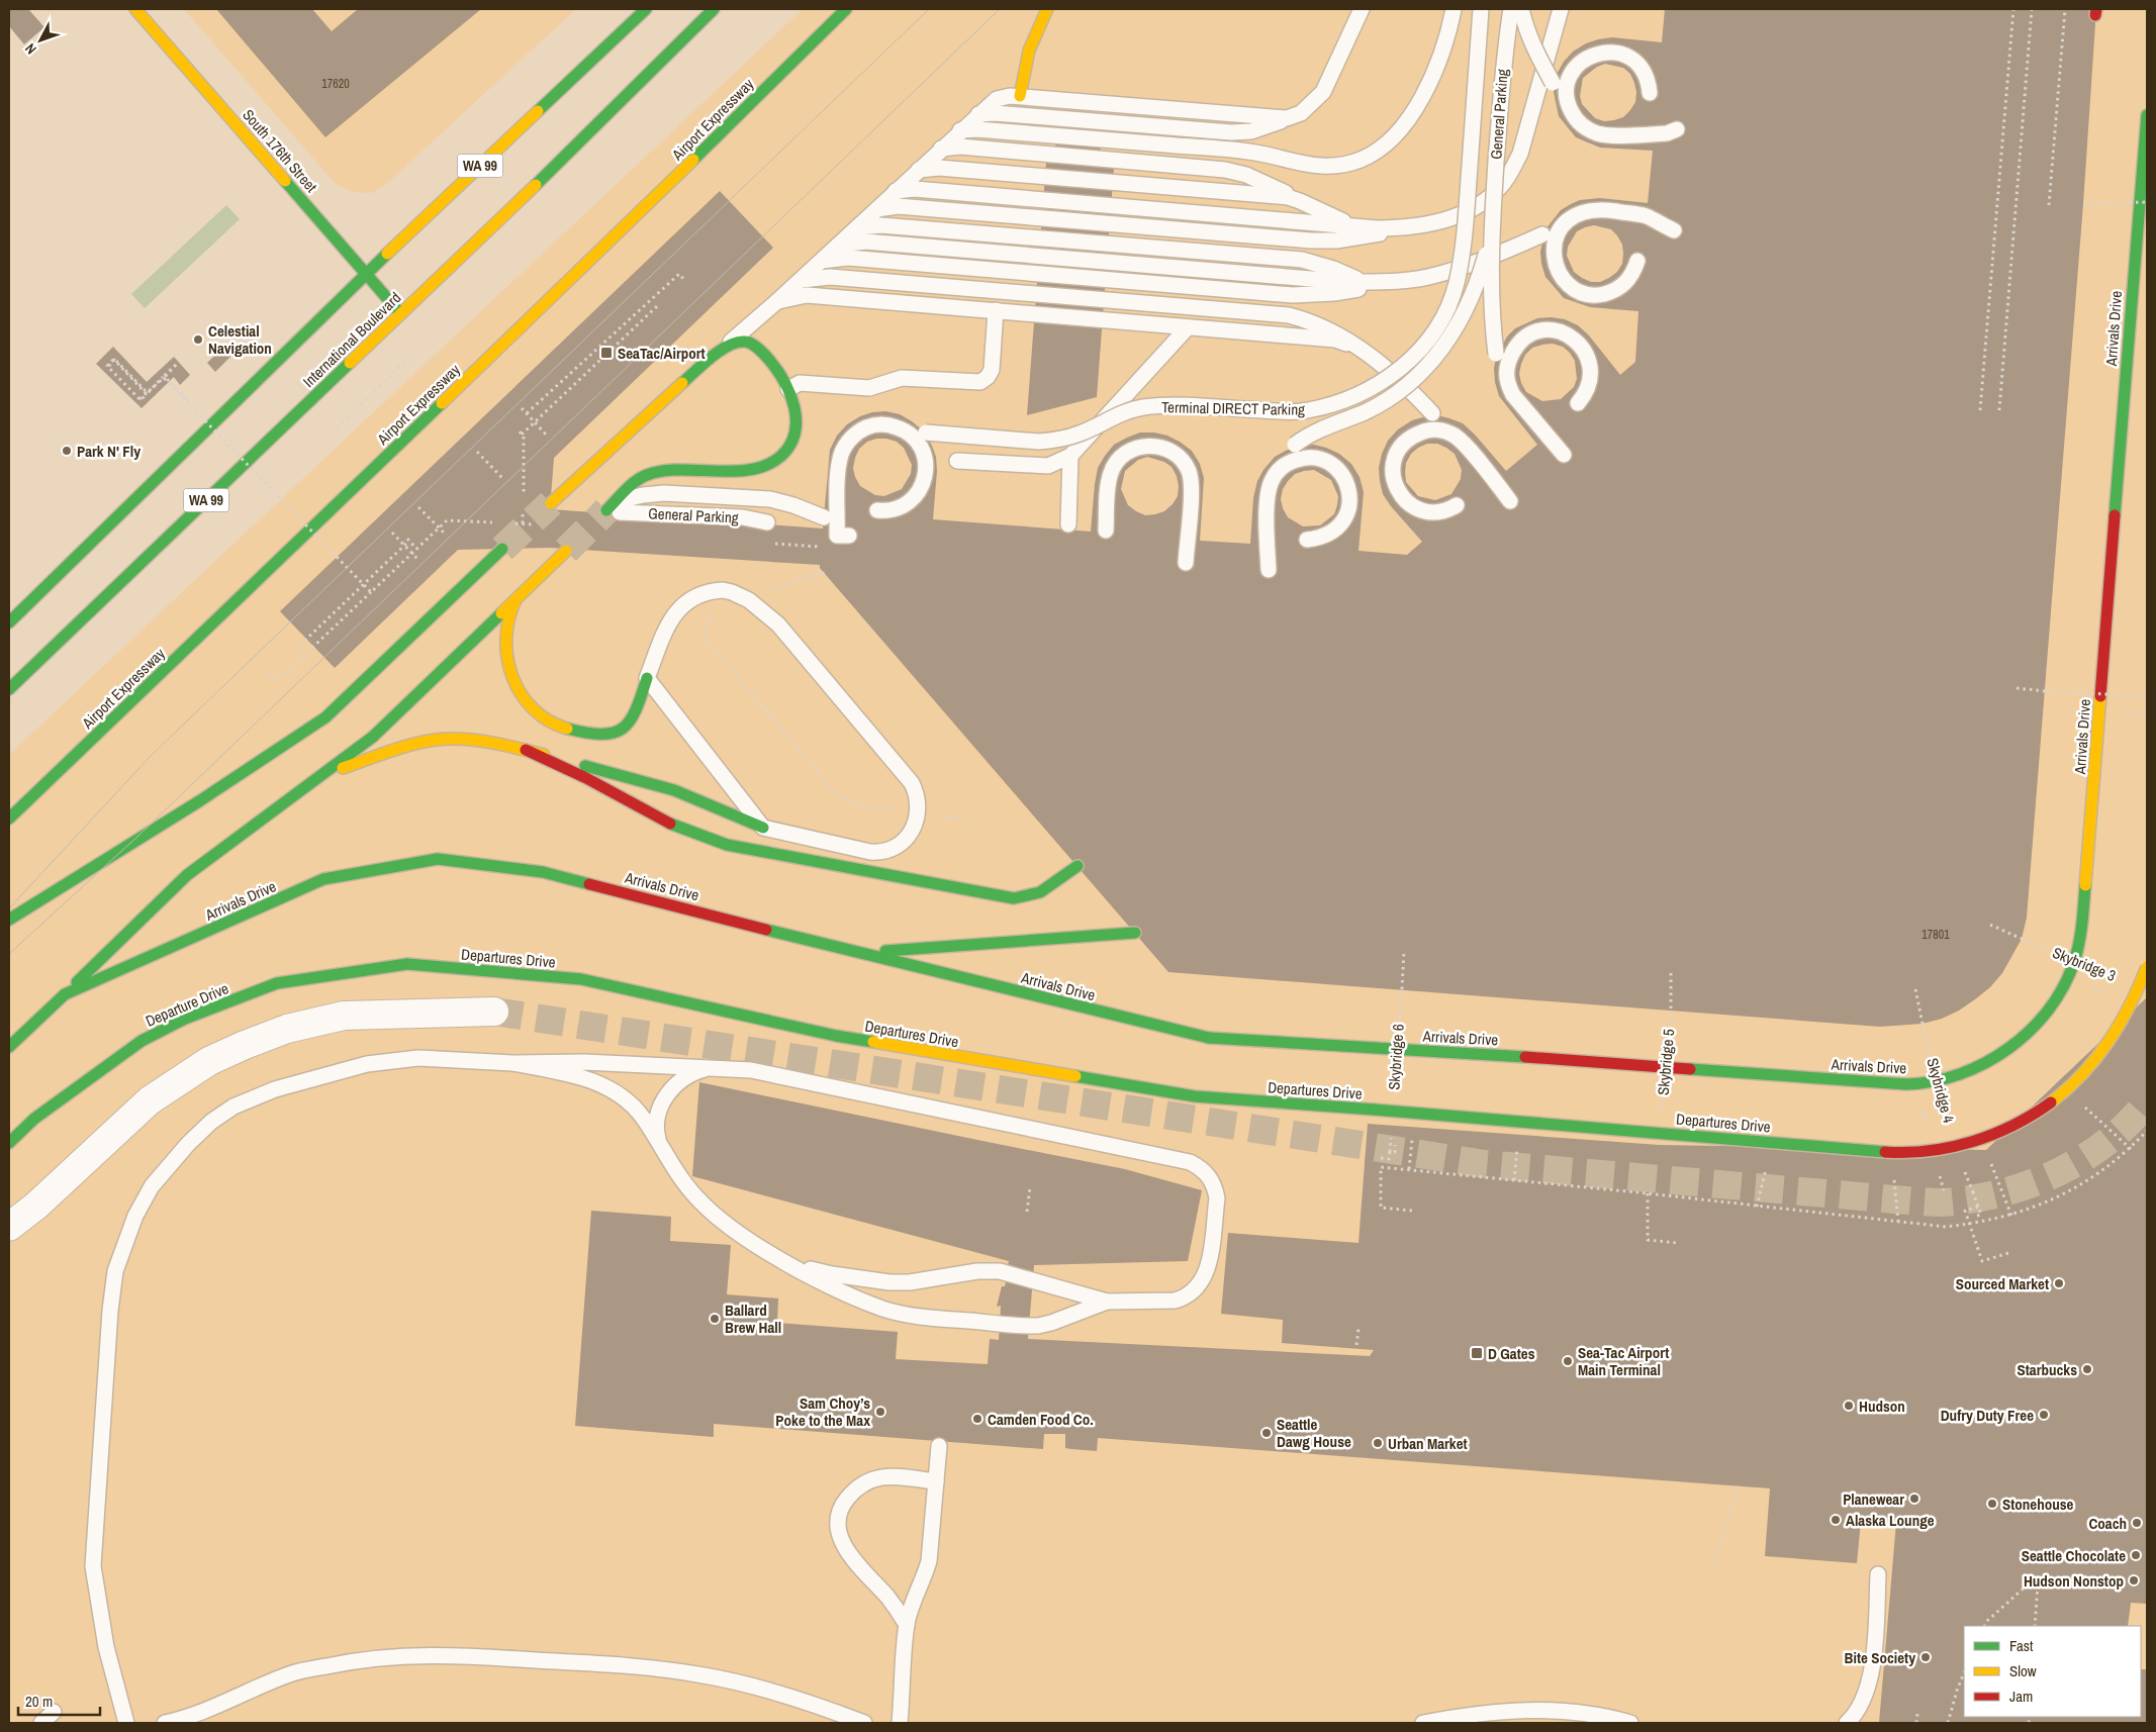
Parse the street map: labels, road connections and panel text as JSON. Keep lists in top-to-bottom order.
{
  "streets": {
    "main road": [
      "Airport Expressway",
      "South 176th Street",
      "WA 99",
      "Arrivals Drive",
      "International Boulevard",
      "Departures Drive",
      "Departure Drive"
    ],
    "lane": ["General Parking", "Terminal DIRECT Parking"],
    "path": [
      "Skybridge 3",
      "Skybridge 6",
      "Skybridge 5",
      "Skybridge 4"
    ]
  },
  "crossings": [
    ["South 176th Street", "WA 99"],
    ["South 176th Street", "International Boulevard"],
    ["Departures Drive", "Departure Drive"]
  ],
  "places": {
    "other": [
      "Celestial Navigation",
      "Park N' Fly",
      "Sourced Market",
      "Ballard Brew Hall",
      "Sea-Tac Airport Main Terminal",
      "Starbucks",
      "Hudson",
      "Sam Choy’s Poke to the Max",
      "Dufry Duty Free",
      "Camden Food Co.",
      "Seattle Dawg House",
      "Urban Market",
      "Planewear",
      "Stonehouse",
      "Alaska Lounge",
      "Coach",
      "Seattle Chocolate",
      "Hudson Nonstop",
      "Bite Society"
    ],
    "transit": ["SeaTac/Airport", "D Gates"]
  },
  "house_numbers": ["17620", "17801"],
  "legend": ["Fast", "Slow", "Jam"],
  "scale_bar": "20 m",
  "north": "bottom left"
}
